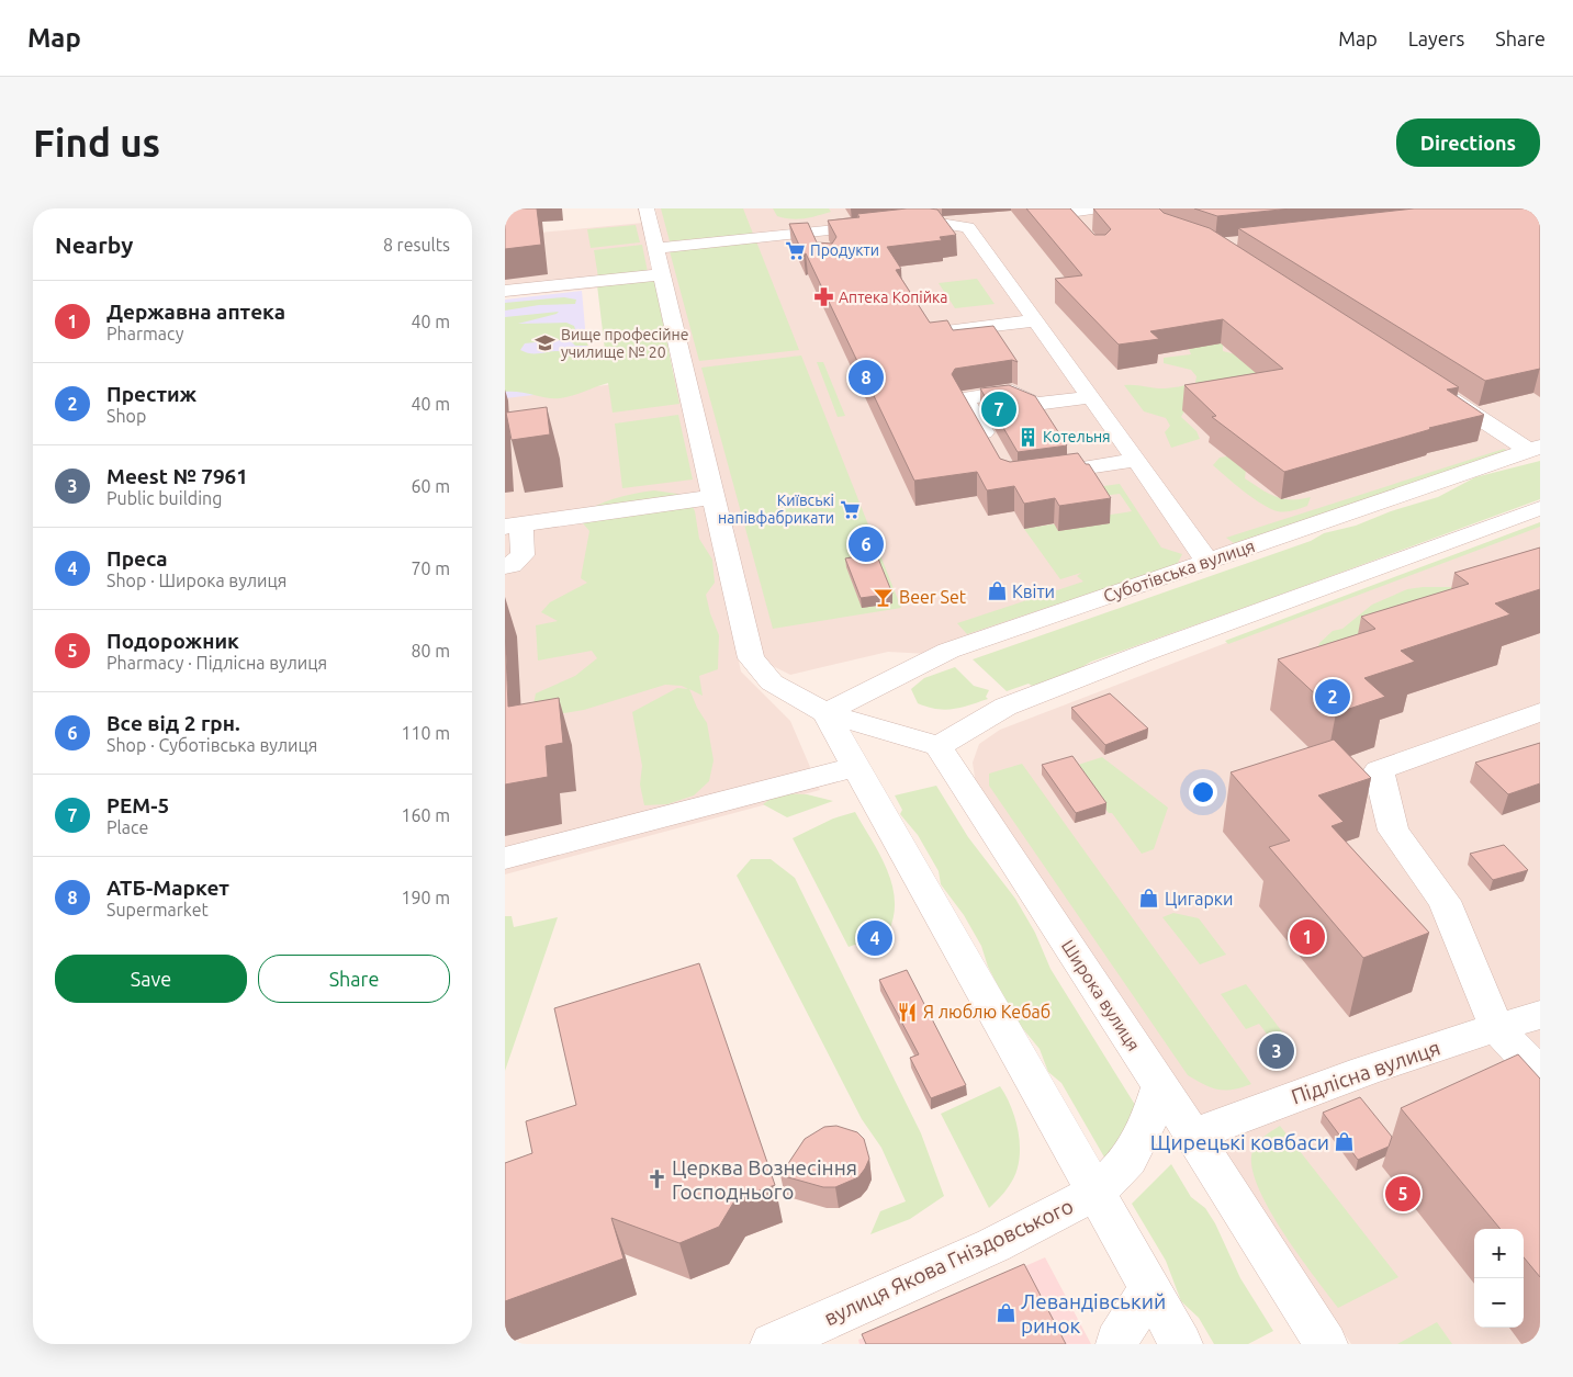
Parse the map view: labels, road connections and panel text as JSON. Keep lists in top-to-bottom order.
{
  "streets": {
    "street": [
      "Суботівська вулиця",
      "Широка вулиця",
      "Підлісна вулиця",
      "вулиця Якова Гніздовського"
    ]
  },
  "crossings": [
    ["Широка вулиця", "Підлісна вулиця"],
    ["Широка вулиця", "вулиця Якова Гніздовського"]
  ],
  "places": {
    "supermarket": ["Продукти", "Київські напівфабрикати"],
    "pharmacy": ["Аптека Копійка"],
    "school or university": ["Вище професійне училище № 20"],
    "building": ["Котельня"],
    "shop": [
      "Квіти",
      "Цигарки",
      "Щирецькі ковбаси",
      "Левандівський ринок"
    ],
    "bar": ["Beer Set"],
    "restaurant": ["Я люблю Кебаб"],
    "church": ["Церква Вознесіння Господнього"]
  },
  "page": {
    "header": "Map",
    "nav": ["Map", "Layers", "Share"],
    "buttons": [
      "Directions",
      ["Save", "Share"]
    ],
    "title": "Find us",
    "heading": ["Nearby", "8 results"],
    "list": [
      {
        "mark": "1",
        "name": "Державна аптека",
        "note": "Pharmacy",
        "value": "40 m"
      },
      {
        "mark": "2",
        "name": "Престиж",
        "note": "Shop",
        "value": "40 m"
      },
      {
        "mark": "3",
        "name": "Meest № 7961",
        "note": "Public building",
        "value": "60 m"
      },
      {
        "mark": "4",
        "name": "Преса",
        "note": "Shop · Широка вулиця",
        "value": "70 m"
      },
      {
        "mark": "5",
        "name": "Подорожник",
        "note": "Pharmacy · Підлісна вулиця",
        "value": "80 m"
      },
      {
        "mark": "6",
        "name": "Все від 2 грн.",
        "note": "Shop · Суботівська вулиця",
        "value": "110 m"
      },
      {
        "mark": "7",
        "name": "РЕМ-5",
        "note": "Place",
        "value": "160 m"
      },
      {
        "mark": "8",
        "name": "АТБ-Маркет",
        "note": "Supermarket",
        "value": "190 m"
      }
    ],
    "pins": [
      "8",
      "7",
      "6",
      "2",
      "1",
      "4",
      "3",
      "5"
    ],
    "map_buttons": ["+", "−"]
  }
}
